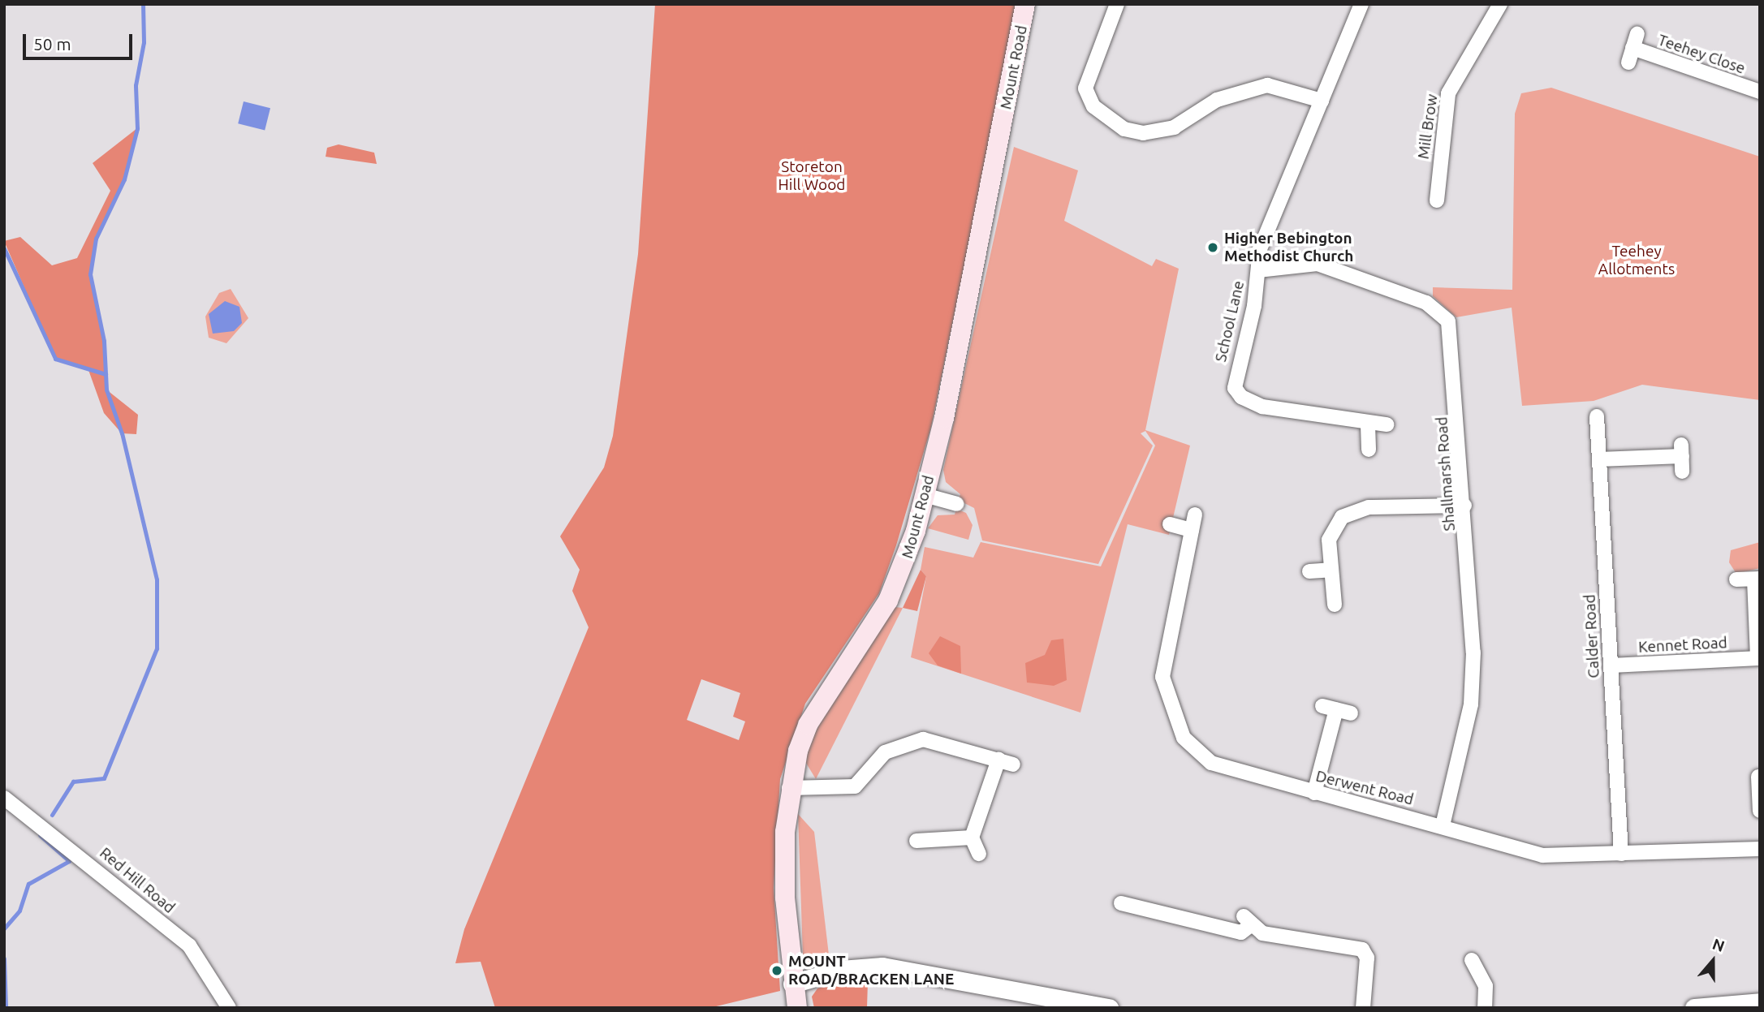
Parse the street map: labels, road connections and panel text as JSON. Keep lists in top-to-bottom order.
{
  "streets": {
    "main road": ["Mount Road"],
    "street": [
      "Teehey Close",
      "Mill Brow",
      "School Lane",
      "Shallmarsh Road",
      "Calder Road",
      "Kennet Road",
      "Derwent Road",
      "Red Hill Road"
    ]
  },
  "crossings": [
    ["School Lane", "Shallmarsh Road"],
    ["Shallmarsh Road", "Derwent Road"],
    ["Calder Road", "Kennet Road"],
    ["Calder Road", "Derwent Road"]
  ],
  "parks": ["Storeton Hill Wood", "Teehey Allotments"],
  "places": ["Higher Bebington Methodist Church", "MOUNT ROAD/BRACKEN LANE"],
  "scale_bar": "50 m",
  "north": "top"
}
